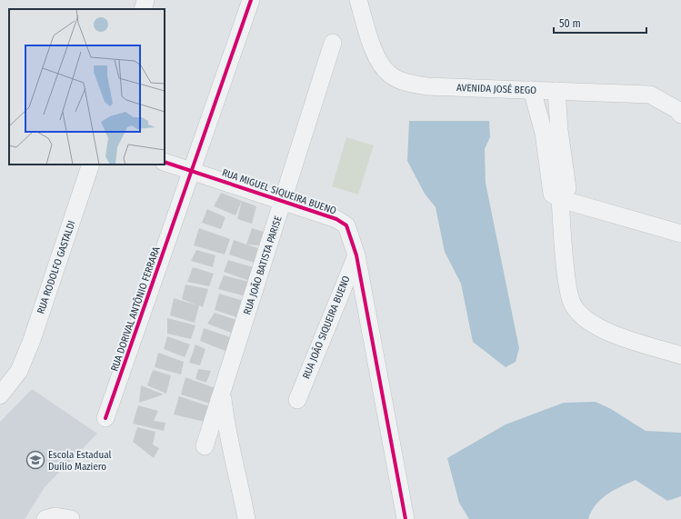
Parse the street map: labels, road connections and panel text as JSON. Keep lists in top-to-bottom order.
{
  "streets": {
    "street": [
      "AVENIDA JOSÉ BEGO",
      "RUA MIGUEL SIQUEIRA BUENO",
      "RUA JOÃO BATISTA PARISE",
      "RUA RODOLFO GASTALDI",
      "RUA DORIVAL ANTÔNIO FERRARA",
      "RUA JOÃO SIQUEIRA BUENO"
    ]
  },
  "crossings": [
    ["RUA MIGUEL SIQUEIRA BUENO", "RUA JOÃO BATISTA PARISE"],
    ["RUA MIGUEL SIQUEIRA BUENO", "RUA DORIVAL ANTÔNIO FERRARA"],
    ["RUA MIGUEL SIQUEIRA BUENO", "RUA JOÃO SIQUEIRA BUENO"]
  ],
  "places": {
    "school or university": ["Escola Estadual Duílio Maziero"]
  },
  "scale_bar": "50 m"
}
